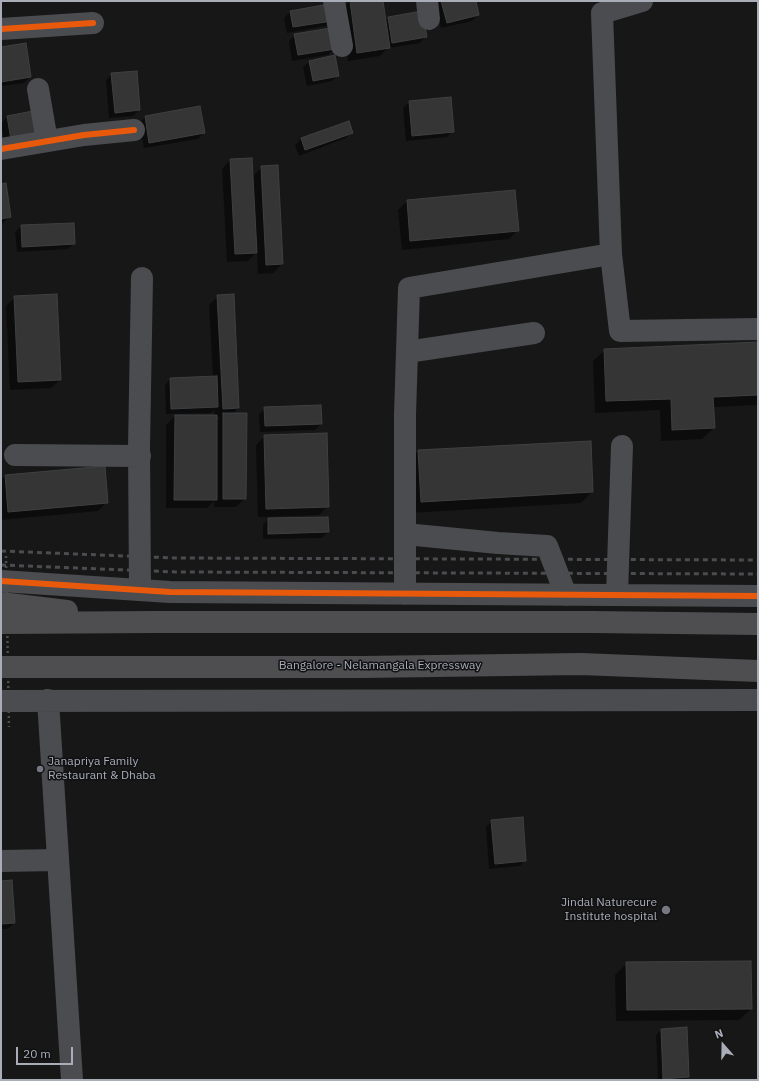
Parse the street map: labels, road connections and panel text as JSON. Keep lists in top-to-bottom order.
{
  "streets": {
    "highway": ["Bangalore - Nelamangala Expressway"]
  },
  "places": ["Janapriya Family Restaurant & Dhaba", "Jindal Naturecure Institute hospital"],
  "scale_bar": "20 m",
  "north": "top"
}
